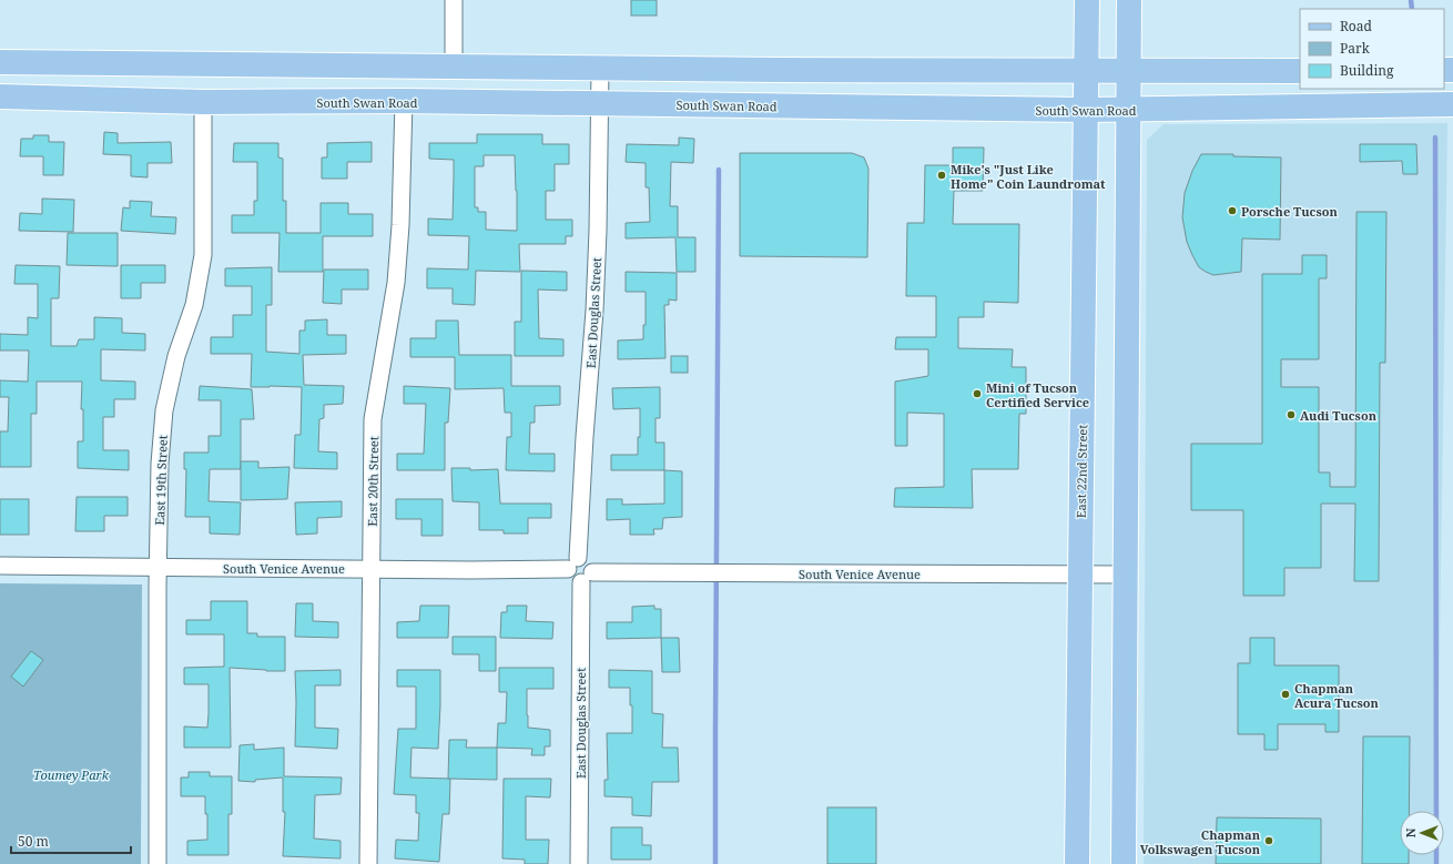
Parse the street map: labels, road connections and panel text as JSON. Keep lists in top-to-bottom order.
{
  "streets": {
    "main road": ["South Swan Road", "East 22nd Street"],
    "street": [
      "East Douglas Street",
      "East 19th Street",
      "East 20th Street",
      "South Venice Avenue"
    ]
  },
  "crossings": [
    ["South Swan Road", "East Douglas Street"],
    ["South Swan Road", "East 22nd Street"],
    ["South Swan Road", "East 19th Street"],
    ["South Swan Road", "East 20th Street"],
    ["East Douglas Street", "South Venice Avenue"],
    ["East 22nd Street", "South Venice Avenue"],
    ["East 19th Street", "South Venice Avenue"],
    ["East 20th Street", "South Venice Avenue"]
  ],
  "parks": ["Toumey Park"],
  "places": [
    "Mike's \"Just Like Home\" Coin Laundromat",
    "Porsche Tucson",
    "Mini of Tucson Certified Service",
    "Audi Tucson",
    "Chapman Acura Tucson",
    "Chapman Volkswagen Tucson"
  ],
  "legend": ["Road", "Park", "Building"],
  "scale_bar": "50 m",
  "north": "left"
}
